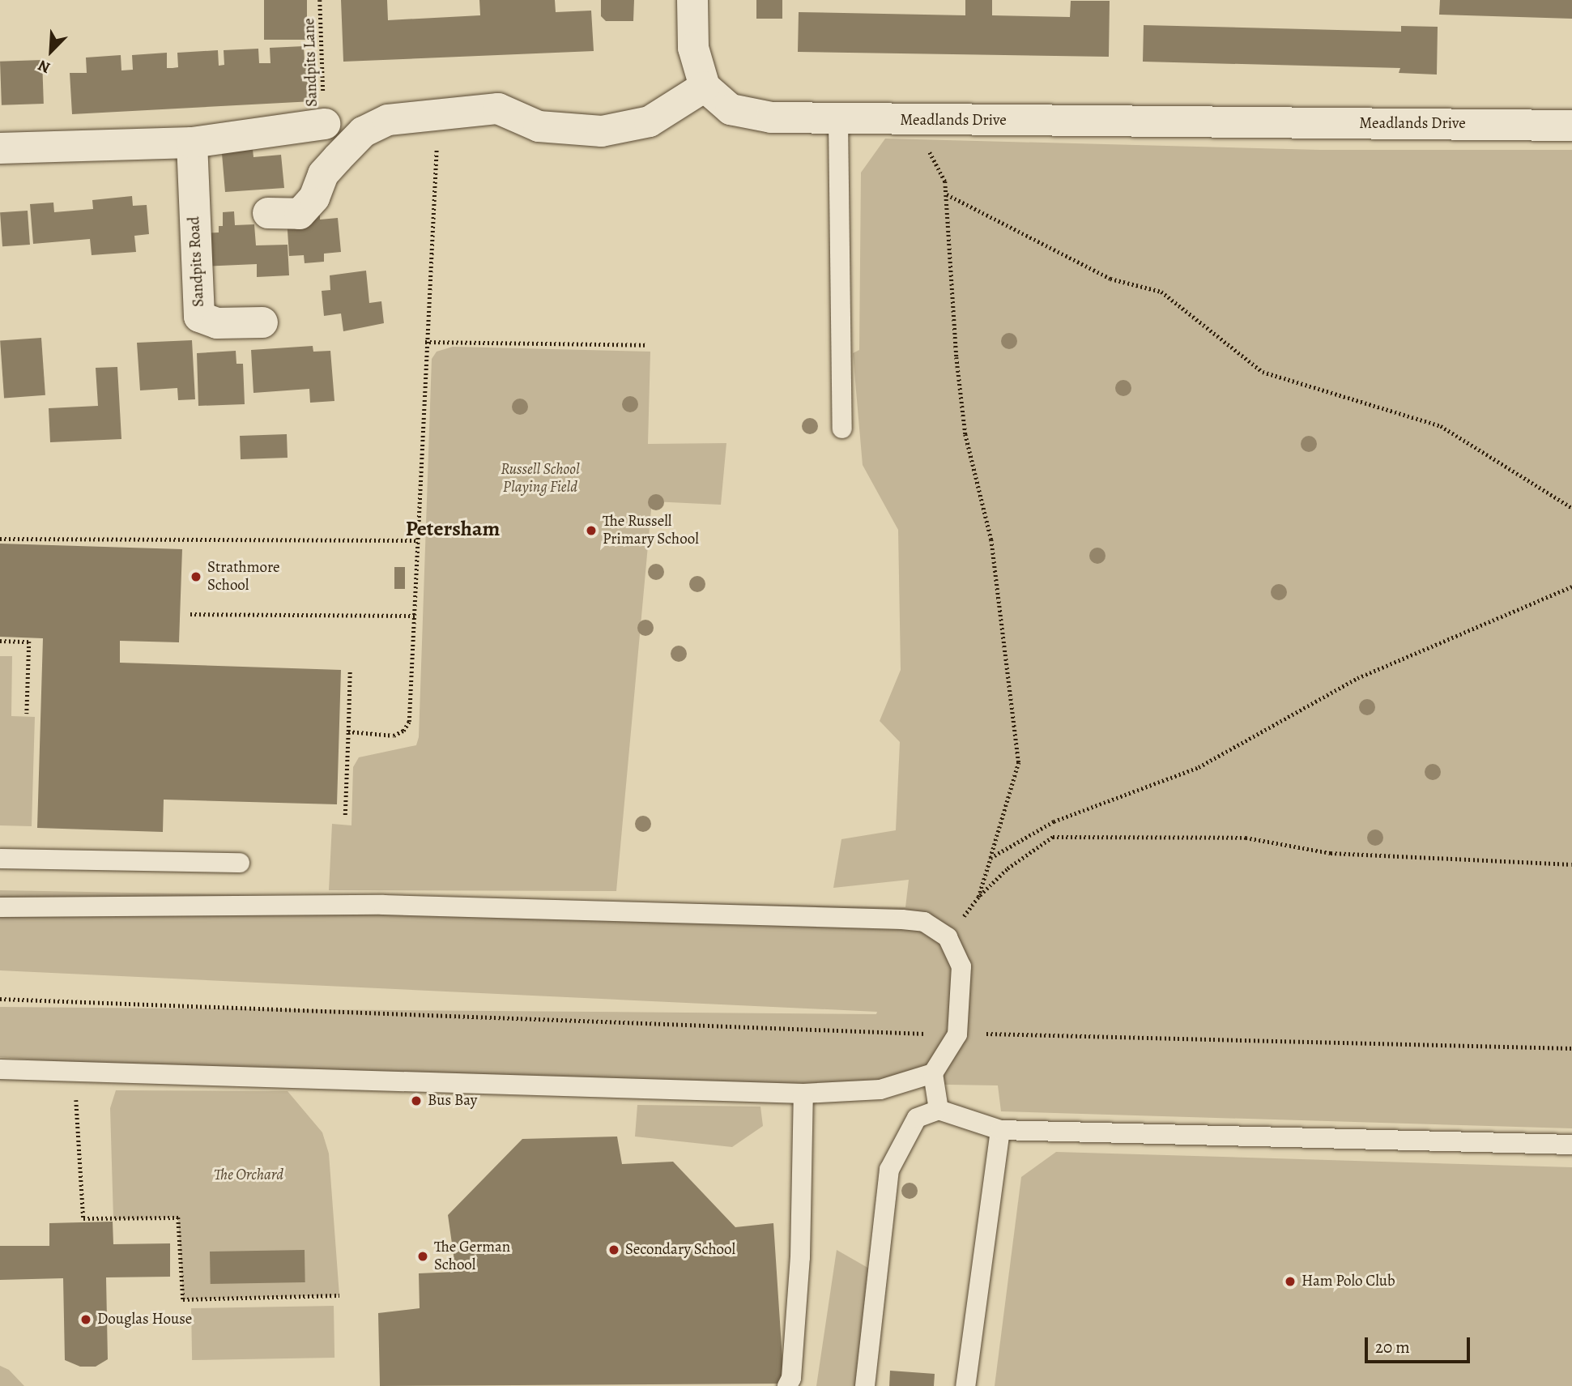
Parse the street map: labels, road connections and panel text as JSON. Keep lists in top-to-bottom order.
{
  "streets": {
    "street": ["Meadlands Drive", "Sandpits Road"],
    "path": ["Sandpits Lane"]
  },
  "districts": ["Petersham"],
  "parks": ["Russell School Playing Field", "The Orchard"],
  "places": [
    "The Russell Primary School",
    "Strathmore School",
    "Bus Bay",
    "Secondary School",
    "The German School",
    "Ham Polo Club",
    "Douglas House"
  ],
  "scale_bar": "20 m",
  "north": "bottom left"
}
